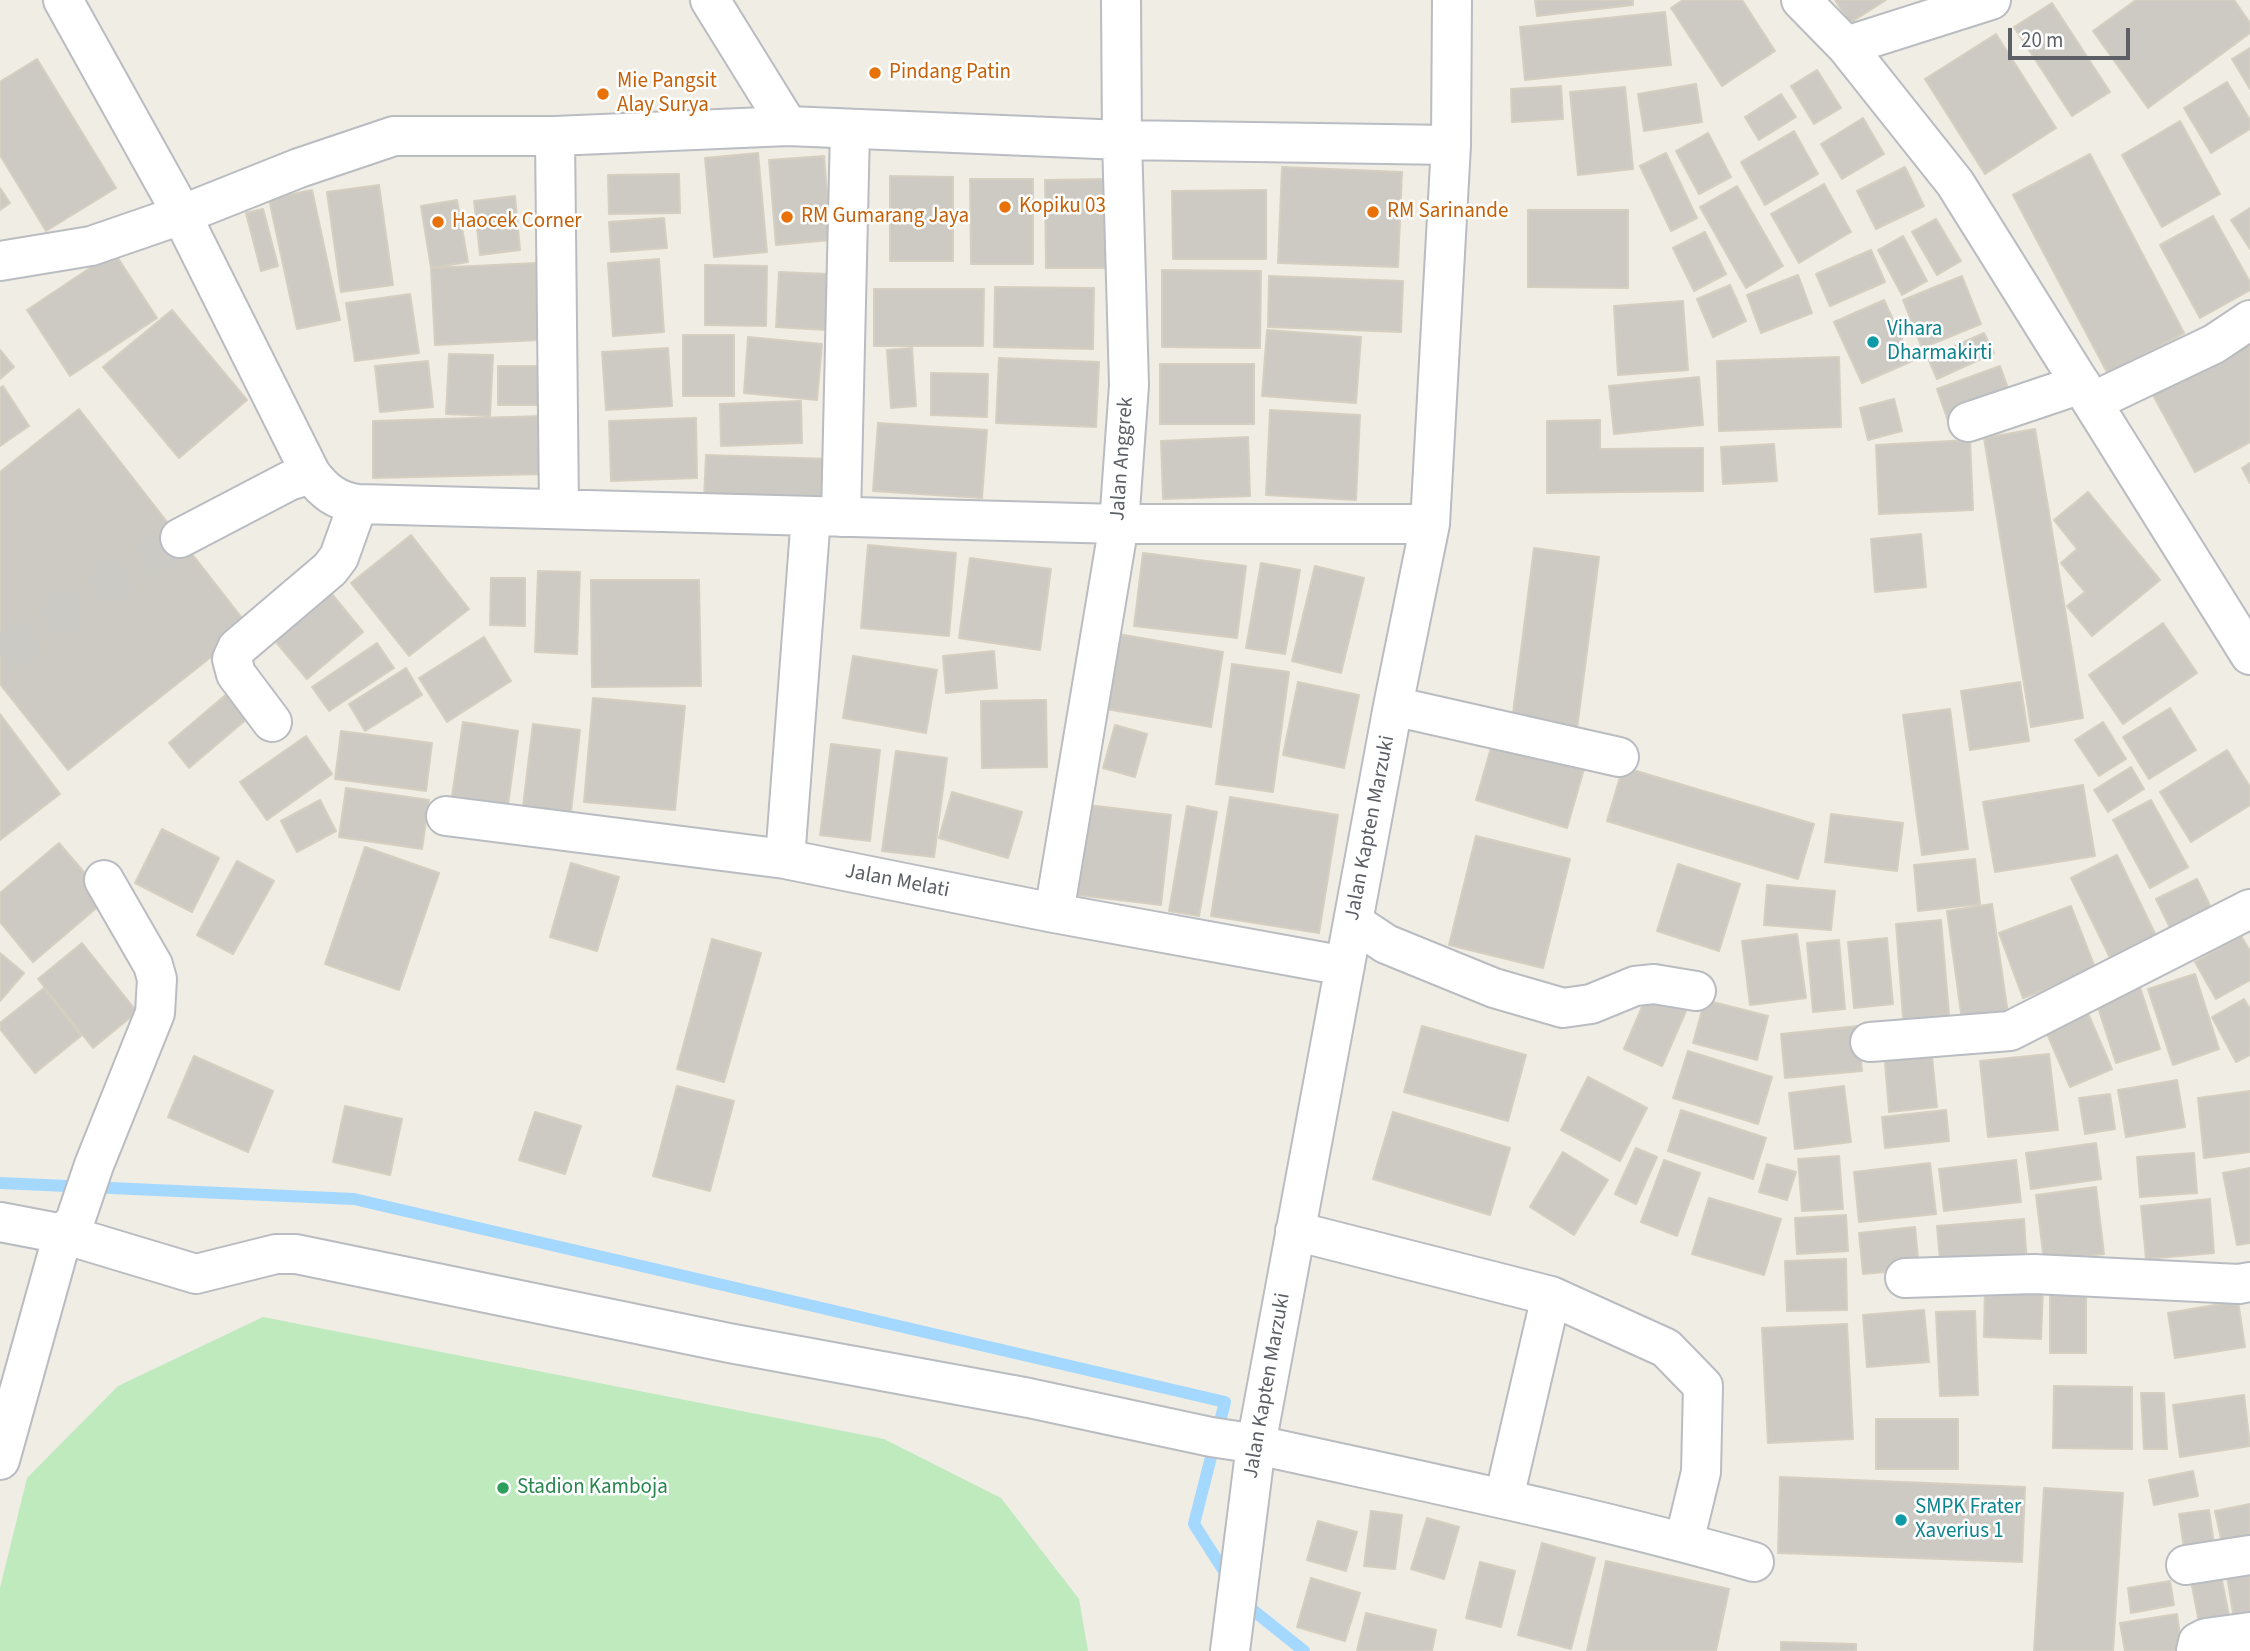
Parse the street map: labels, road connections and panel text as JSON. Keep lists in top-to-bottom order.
{
  "streets": {
    "street": ["Jalan Anggrek", "Jalan Kapten Marzuki", "Jalan Melati"]
  },
  "crossings": [
    ["Jalan Anggrek", "Jalan Melati"],
    ["Jalan Kapten Marzuki", "Jalan Melati"]
  ],
  "places": [
    "Pindang Patin",
    "Mie Pangsit Alay Surya",
    "Kopiku 03",
    "RM Sarinande",
    "RM Gumarang Jaya",
    "Haocek Corner",
    "Vihara Dharmakirti",
    "Stadion Kamboja",
    "SMPK Frater Xaverius 1"
  ],
  "scale_bar": "20 m"
}
